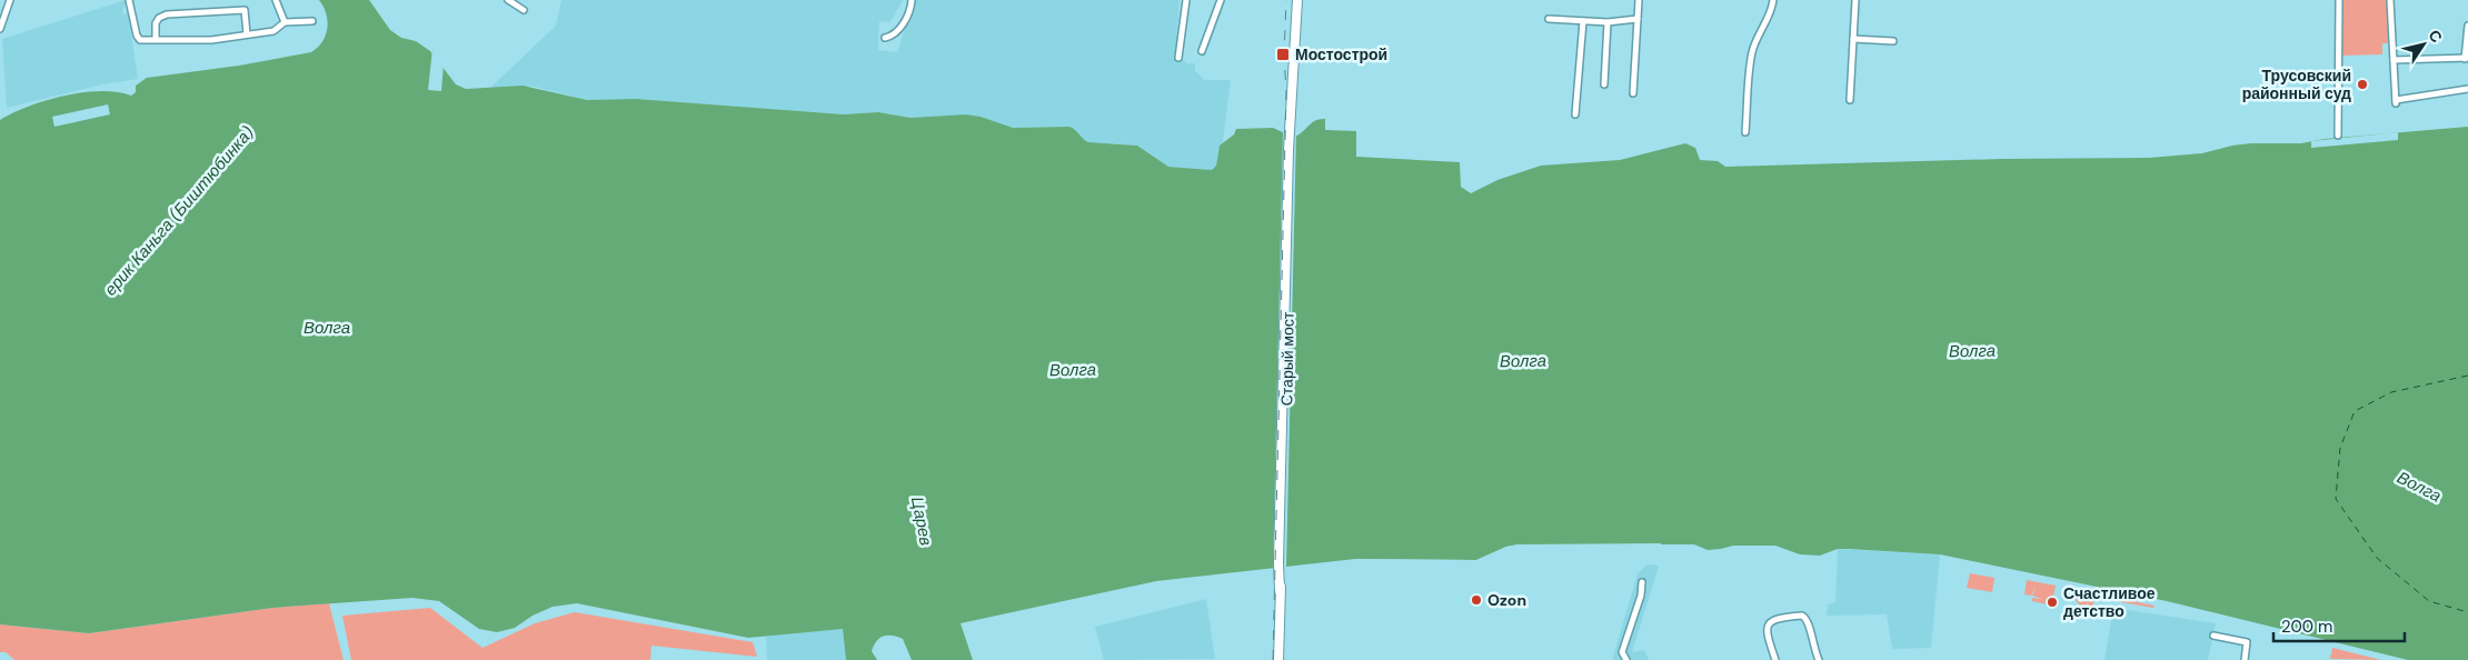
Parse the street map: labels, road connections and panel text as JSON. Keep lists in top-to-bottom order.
{
  "streets": {
    "main road": ["Старый мост"]
  },
  "water": ["ерик Каньга (Биштюбинка)", "Волга", "Царев"],
  "places": {
    "transit": ["Мостострой"],
    "other": ["Трусовский районный суд", "Ozon", "Счастливое детство"]
  },
  "scale_bar": "200 m",
  "north": "top right"
}
